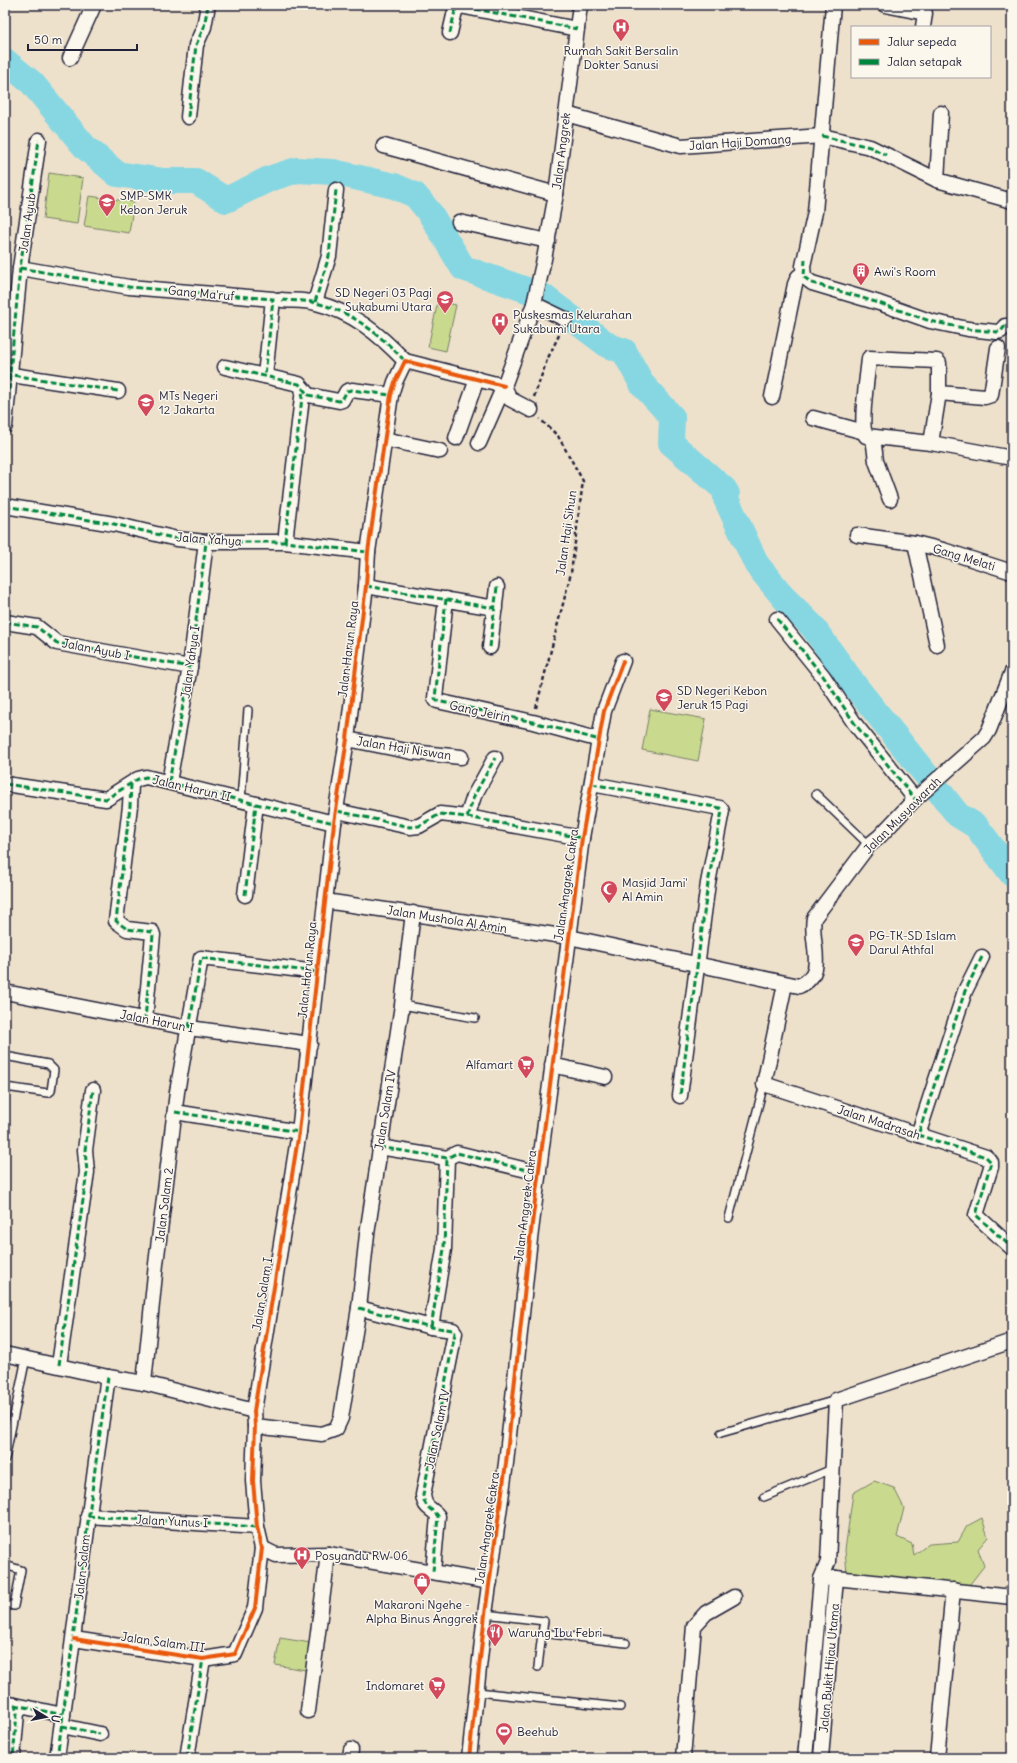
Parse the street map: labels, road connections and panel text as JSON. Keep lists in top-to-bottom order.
{
  "streets": {
    "street": [
      "Jalan Haji Domang",
      "Jalan Anggrek",
      "Jalan Ayub",
      "Gang Ma'ruf",
      "Jalan Yahya",
      "Gang Melati",
      "Jalan Ayub I",
      "Jalan Harun Raya",
      "Jalan Yahya I",
      "Gang Jeirin",
      "Jalan Haji Niswan",
      "Jalan Harun II",
      "Jalan Musyawarah",
      "Jalan Anggrek Cakra",
      "Jalan Mushola Al Amin",
      "Jalan Harun I",
      "Jalan Salam IV",
      "Jalan Madrasah",
      "Jalan Salam 2",
      "Jalan Salam I",
      "Jalan Yunus I",
      "Jalan Salam",
      "Jalan Salam III",
      "Jalan Bukit Hijau Utama"
    ],
    "path": ["Jalan Haji Sihun"]
  },
  "crossings": [
    ["Jalan Haji Domang", "Jalan Anggrek"],
    ["Jalan Ayub", "Gang Ma'ruf"],
    ["Gang Ma'ruf", "Jalan Harun Raya"],
    ["Jalan Haji Sihun", "Gang Jeirin"],
    ["Jalan Yahya", "Jalan Harun Raya"],
    ["Jalan Yahya", "Jalan Yahya I"],
    ["Jalan Ayub I", "Jalan Yahya I"],
    ["Jalan Harun Raya", "Jalan Haji Niswan"],
    ["Jalan Harun Raya", "Jalan Harun II"],
    ["Jalan Harun Raya", "Jalan Mushola Al Amin"],
    ["Jalan Harun Raya", "Jalan Harun I"],
    ["Jalan Harun Raya", "Jalan Salam 2"],
    ["Jalan Harun Raya", "Jalan Salam I"],
    ["Jalan Yahya I", "Jalan Harun II"],
    ["Gang Jeirin", "Jalan Anggrek Cakra"],
    ["Jalan Harun II", "Jalan Anggrek Cakra"],
    ["Jalan Musyawarah", "Jalan Anggrek Cakra"],
    ["Jalan Musyawarah", "Jalan Mushola Al Amin"],
    ["Jalan Anggrek Cakra", "Jalan Mushola Al Amin"],
    ["Jalan Mushola Al Amin", "Jalan Salam IV"],
    ["Jalan Harun I", "Jalan Salam 2"],
    ["Jalan Harun I", "Jalan Salam I"],
    ["Jalan Salam IV", "Jalan Salam I"],
    ["Jalan Salam I", "Jalan Yunus I"],
    ["Jalan Salam I", "Jalan Salam III"],
    ["Jalan Yunus I", "Jalan Salam"],
    ["Jalan Salam", "Jalan Salam III"]
  ],
  "places": {
    "hospital": ["Rumah Sakit Bersalin Dokter Sanusi", "Puskesmas Kelurahan Sukabumi Utara", "Posyandu RW 06"],
    "school or university": [
      "SMP-SMK Kebon Jeruk",
      "SD Negeri 03 Pagi Sukabumi Utara",
      "MTs Negeri 12 Jakarta",
      "SD Negeri Kebon Jeruk 15 Pagi",
      "PG-TK-SD Islam Darul Athfal"
    ],
    "building": ["Awi's Room"],
    "mosque": ["Masjid Jami' Al Amin"],
    "supermarket": ["Alfamart", "Indomaret"],
    "shop": ["Makaroni Ngehe - Alpha Binus Anggrek"],
    "restaurant": ["Warung Ibu Febri"],
    "sports": ["Beehub"]
  },
  "legend": ["Jalur sepeda", "Jalan setapak"],
  "scale_bar": "50 m",
  "north": "right"
}
